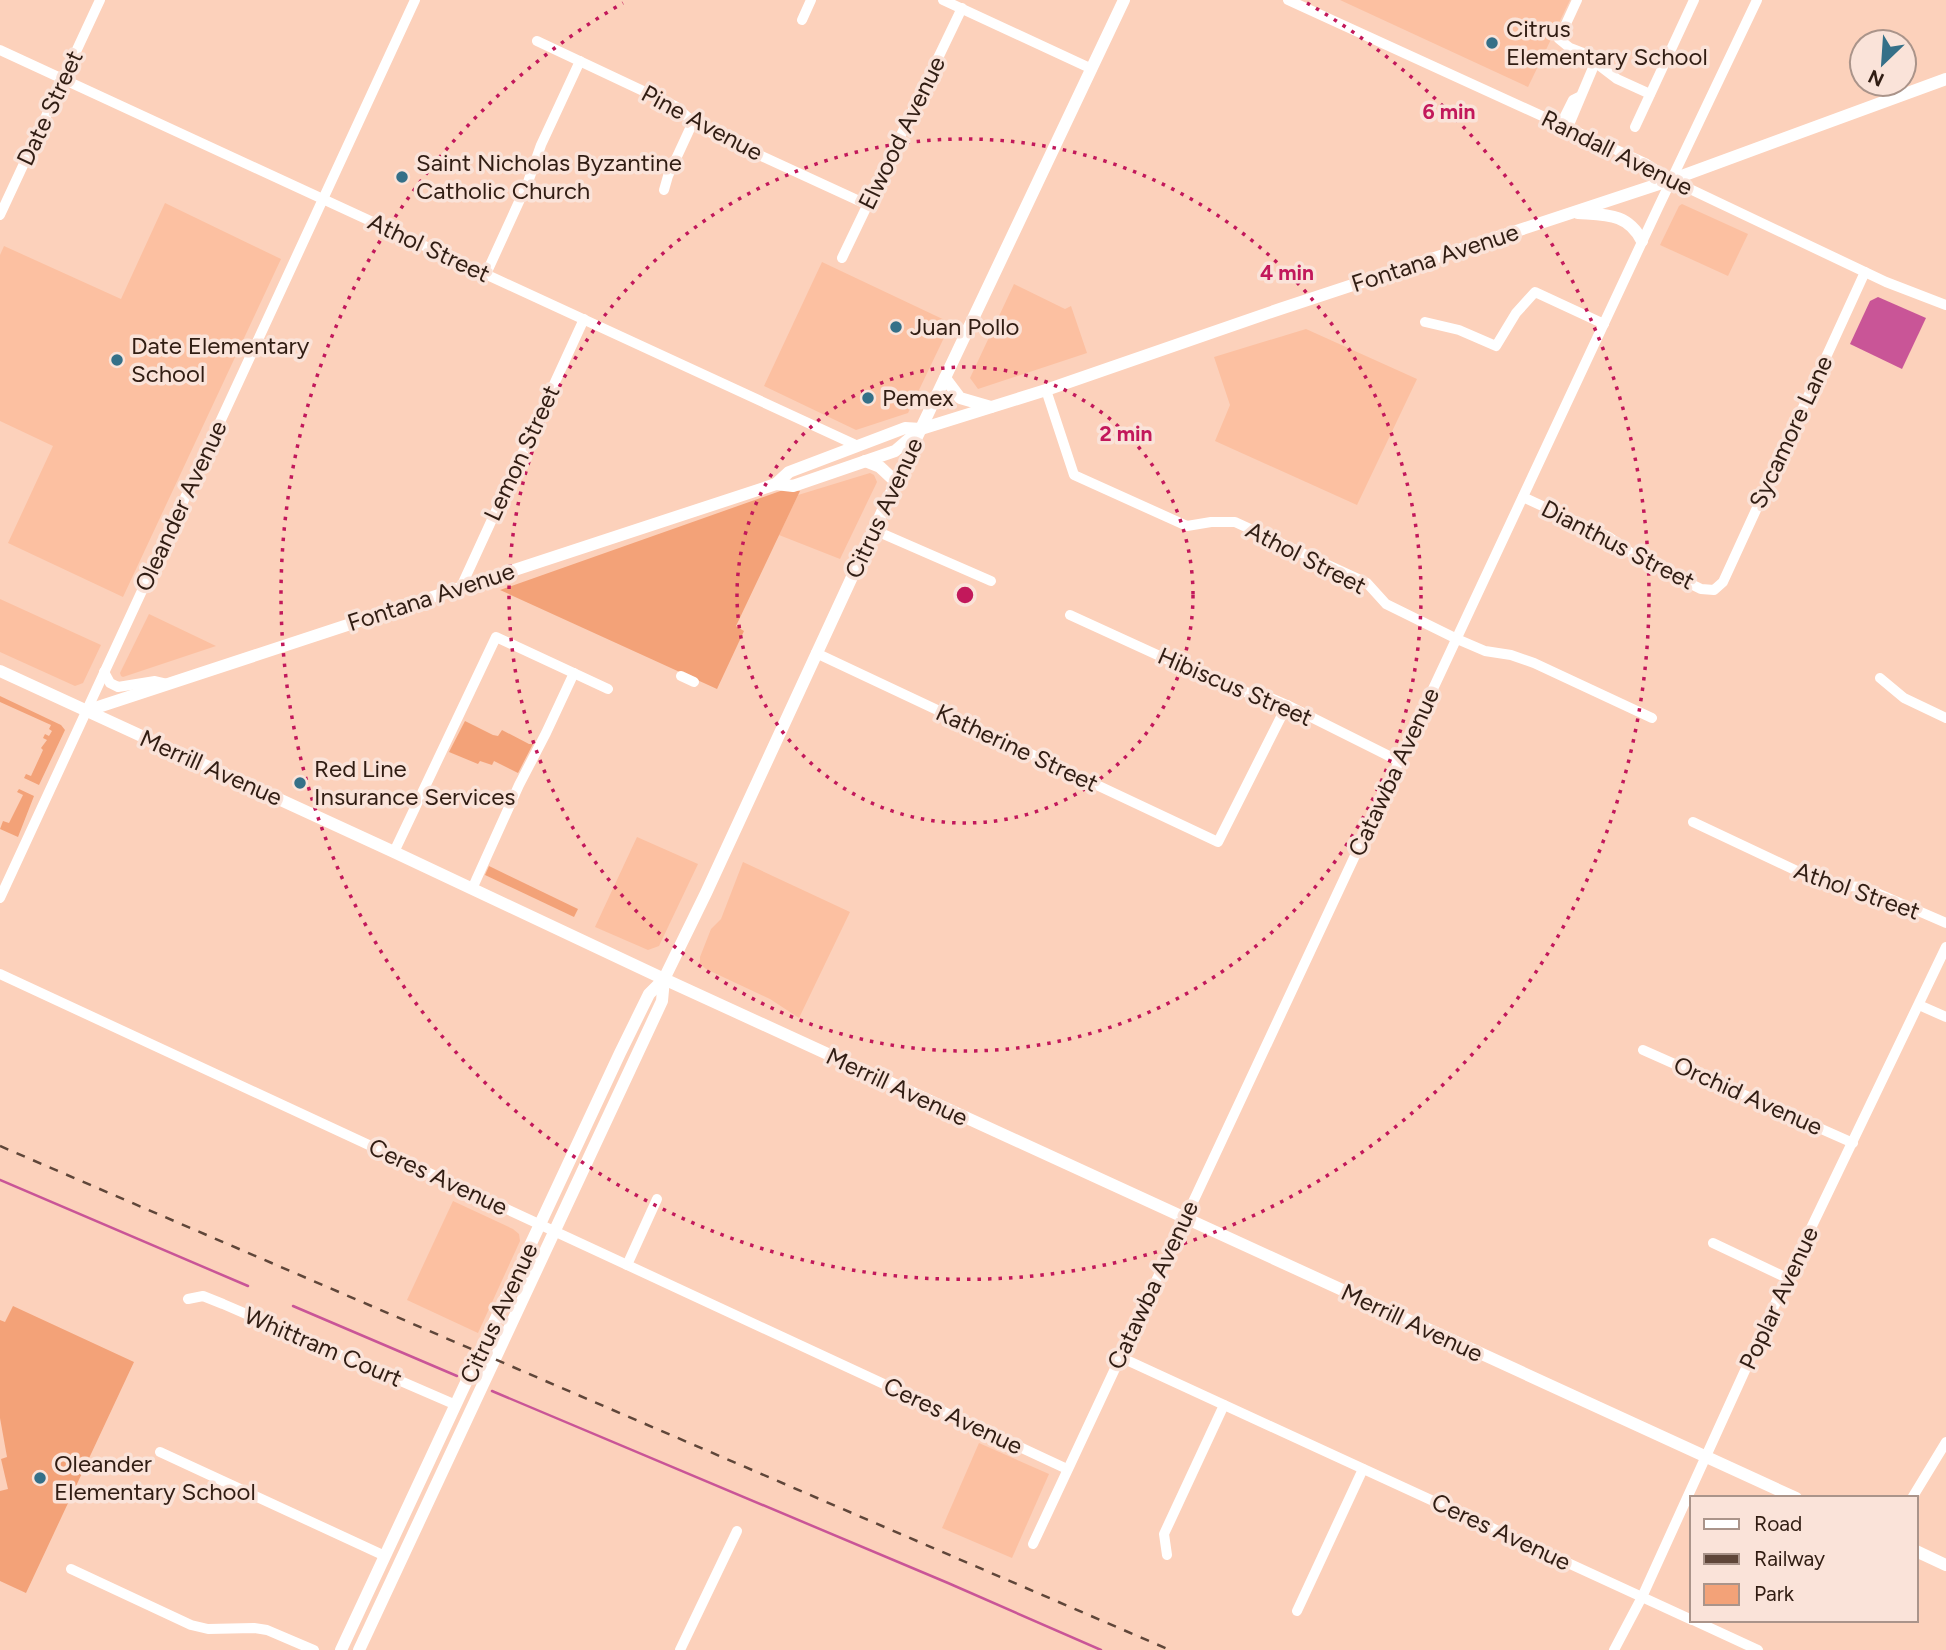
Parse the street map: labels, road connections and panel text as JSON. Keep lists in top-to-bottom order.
{
  "streets": {
    "main road": ["Fontana Avenue", "Citrus Avenue", "Merrill Avenue"],
    "street": [
      "Date Street",
      "Pine Avenue",
      "Elwood Avenue",
      "Randall Avenue",
      "Athol Street",
      "Sycamore Lane",
      "Lemon Street",
      "Oleander Avenue",
      "Dianthus Street",
      "Hibiscus Street",
      "Katherine Street",
      "Catawba Avenue",
      "Orchid Avenue",
      "Ceres Avenue",
      "Poplar Avenue",
      "Whittram Court"
    ]
  },
  "crossings": [
    ["Date Street", "Athol Street"],
    ["Pine Avenue", "Elwood Avenue"],
    ["Randall Avenue", "Fontana Avenue"],
    ["Randall Avenue", "Sycamore Lane"],
    ["Randall Avenue", "Catawba Avenue"],
    ["Athol Street", "Fontana Avenue"],
    ["Athol Street", "Lemon Street"],
    ["Athol Street", "Oleander Avenue"],
    ["Athol Street", "Catawba Avenue"],
    ["Fontana Avenue", "Lemon Street"],
    ["Fontana Avenue", "Oleander Avenue"],
    ["Fontana Avenue", "Citrus Avenue"],
    ["Fontana Avenue", "Merrill Avenue"],
    ["Fontana Avenue", "Catawba Avenue"],
    ["Sycamore Lane", "Dianthus Street"],
    ["Oleander Avenue", "Merrill Avenue"],
    ["Citrus Avenue", "Katherine Street"],
    ["Citrus Avenue", "Merrill Avenue"],
    ["Citrus Avenue", "Ceres Avenue"],
    ["Citrus Avenue", "Whittram Court"],
    ["Dianthus Street", "Catawba Avenue"],
    ["Hibiscus Street", "Katherine Street"],
    ["Hibiscus Street", "Catawba Avenue"],
    ["Merrill Avenue", "Catawba Avenue"],
    ["Merrill Avenue", "Poplar Avenue"],
    ["Catawba Avenue", "Ceres Avenue"],
    ["Orchid Avenue", "Poplar Avenue"],
    ["Ceres Avenue", "Poplar Avenue"]
  ],
  "places": [
    "Citrus Elementary School",
    "Saint Nicholas Byzantine Catholic Church",
    "Juan Pollo",
    "Date Elementary School",
    "Pemex",
    "Red Line Insurance Services",
    "Oleander Elementary School"
  ],
  "legend": ["Road", "Railway", "Park"],
  "north": "bottom left",
  "rings": ["6 min", "4 min", "2 min"]
}
